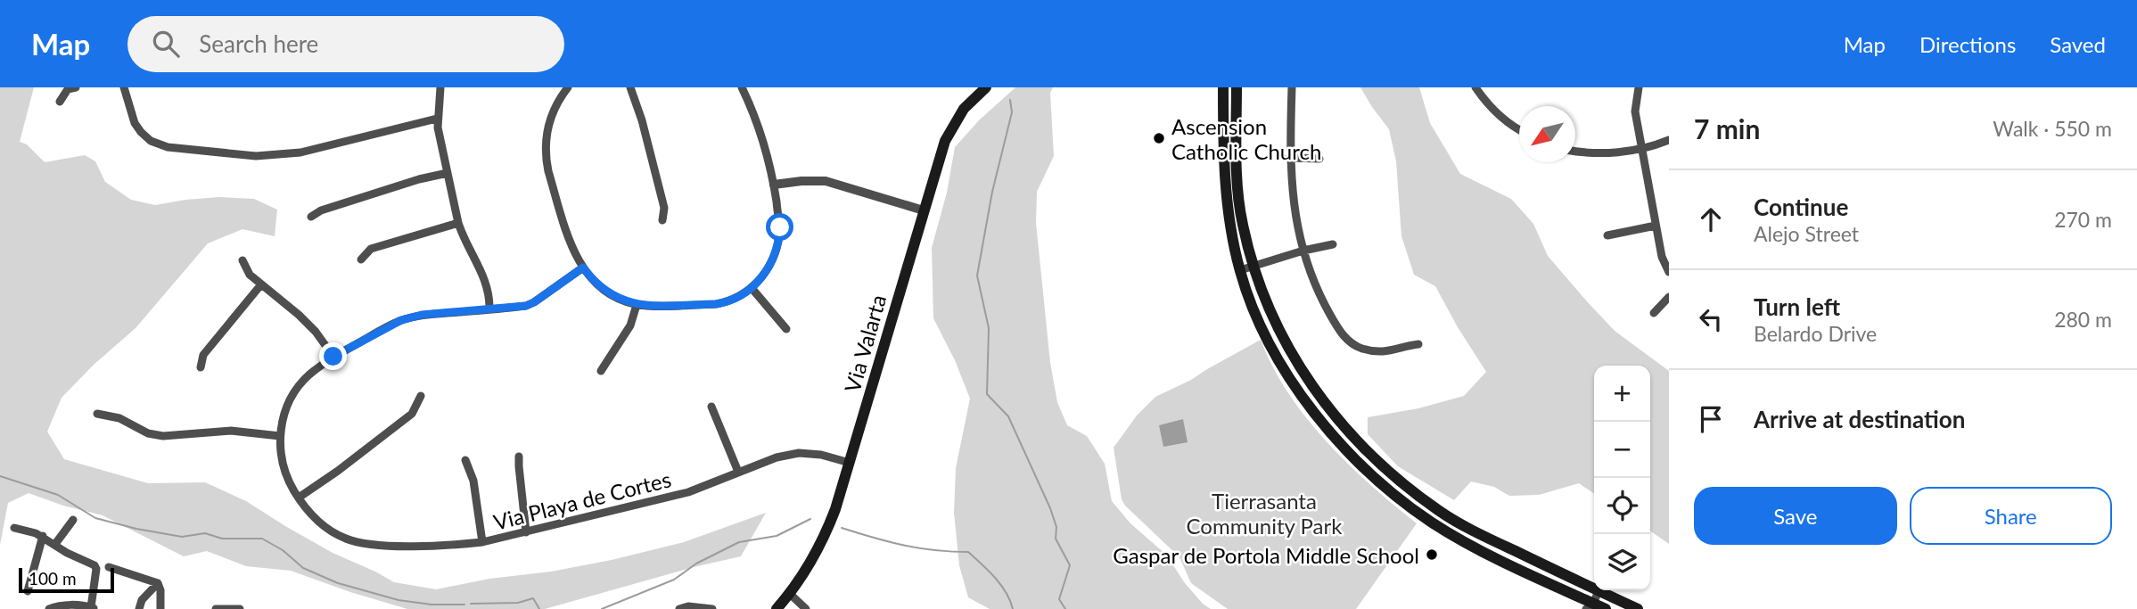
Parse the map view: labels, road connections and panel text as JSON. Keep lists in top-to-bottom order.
{
  "streets": {
    "main road": ["Via Valarta"],
    "street": ["Via Playa de Cortes"]
  },
  "crossings": [
    ["Via Valarta", "Via Playa de Cortes"]
  ],
  "parks": ["Tierrasanta Community Park"],
  "places": ["Ascension Catholic Church", "Gaspar de Portola Middle School"],
  "scale_bar": "100 m",
  "north": "bottom left",
  "page": {
    "header": "Map",
    "search": "Search here",
    "nav": ["Map", "Directions", "Saved"],
    "heading": ["7 min", "Walk · 550 m"],
    "list": [
      ["Continue", "Alejo Street", "270 m"],
      ["Turn left", "Belardo Drive", "280 m"],
      "Arrive at destination"
    ],
    "map_buttons": ["+", "−"],
    "buttons": ["Save", "Share"],
    "scale": "100 m"
  }
}
